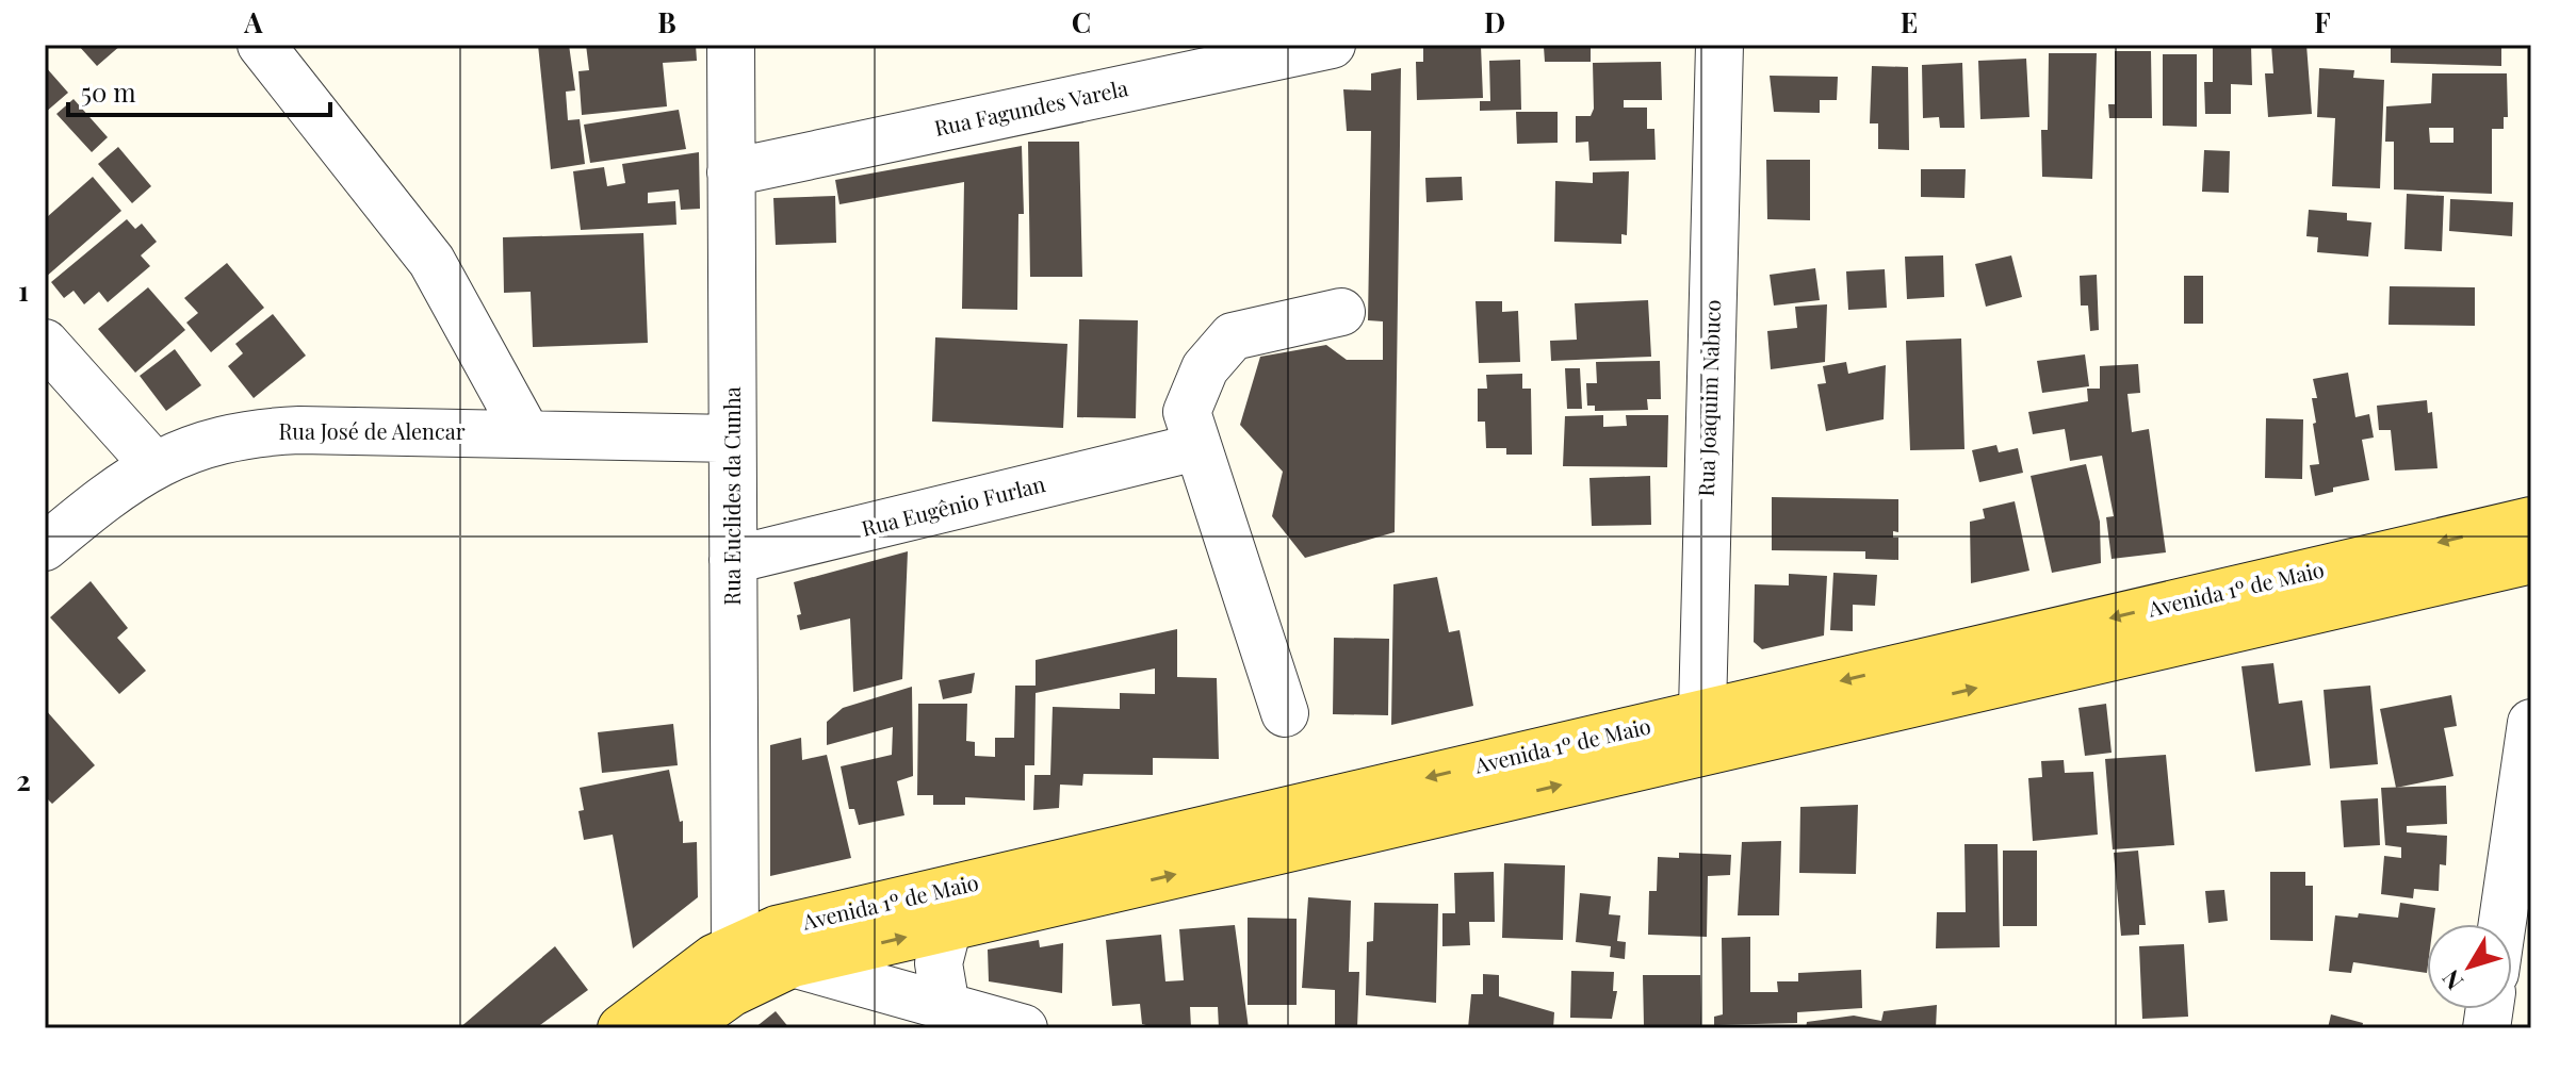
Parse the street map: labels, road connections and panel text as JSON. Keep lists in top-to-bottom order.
{
  "streets": {
    "main road": ["Avenida 1º de Maio"],
    "street": [
      "Rua Fagundes Varela",
      "Rua Joaquim Nabuco",
      "Rua José de Alencar",
      "Rua Euclides da Cunha",
      "Rua Eugênio Furlan"
    ]
  },
  "crossings": [
    ["Rua Fagundes Varela", "Rua Euclides da Cunha"],
    ["Rua Joaquim Nabuco", "Avenida 1º de Maio"],
    ["Rua José de Alencar", "Rua Euclides da Cunha"],
    ["Rua Euclides da Cunha", "Rua Eugênio Furlan"],
    ["Rua Euclides da Cunha", "Avenida 1º de Maio"]
  ],
  "scale_bar": "50 m",
  "north": "bottom left",
  "grid": {
    "columns": [
      "A",
      "B",
      "C",
      "D",
      "E",
      "F"
    ],
    "rows": ["1", "2"]
  }
}
